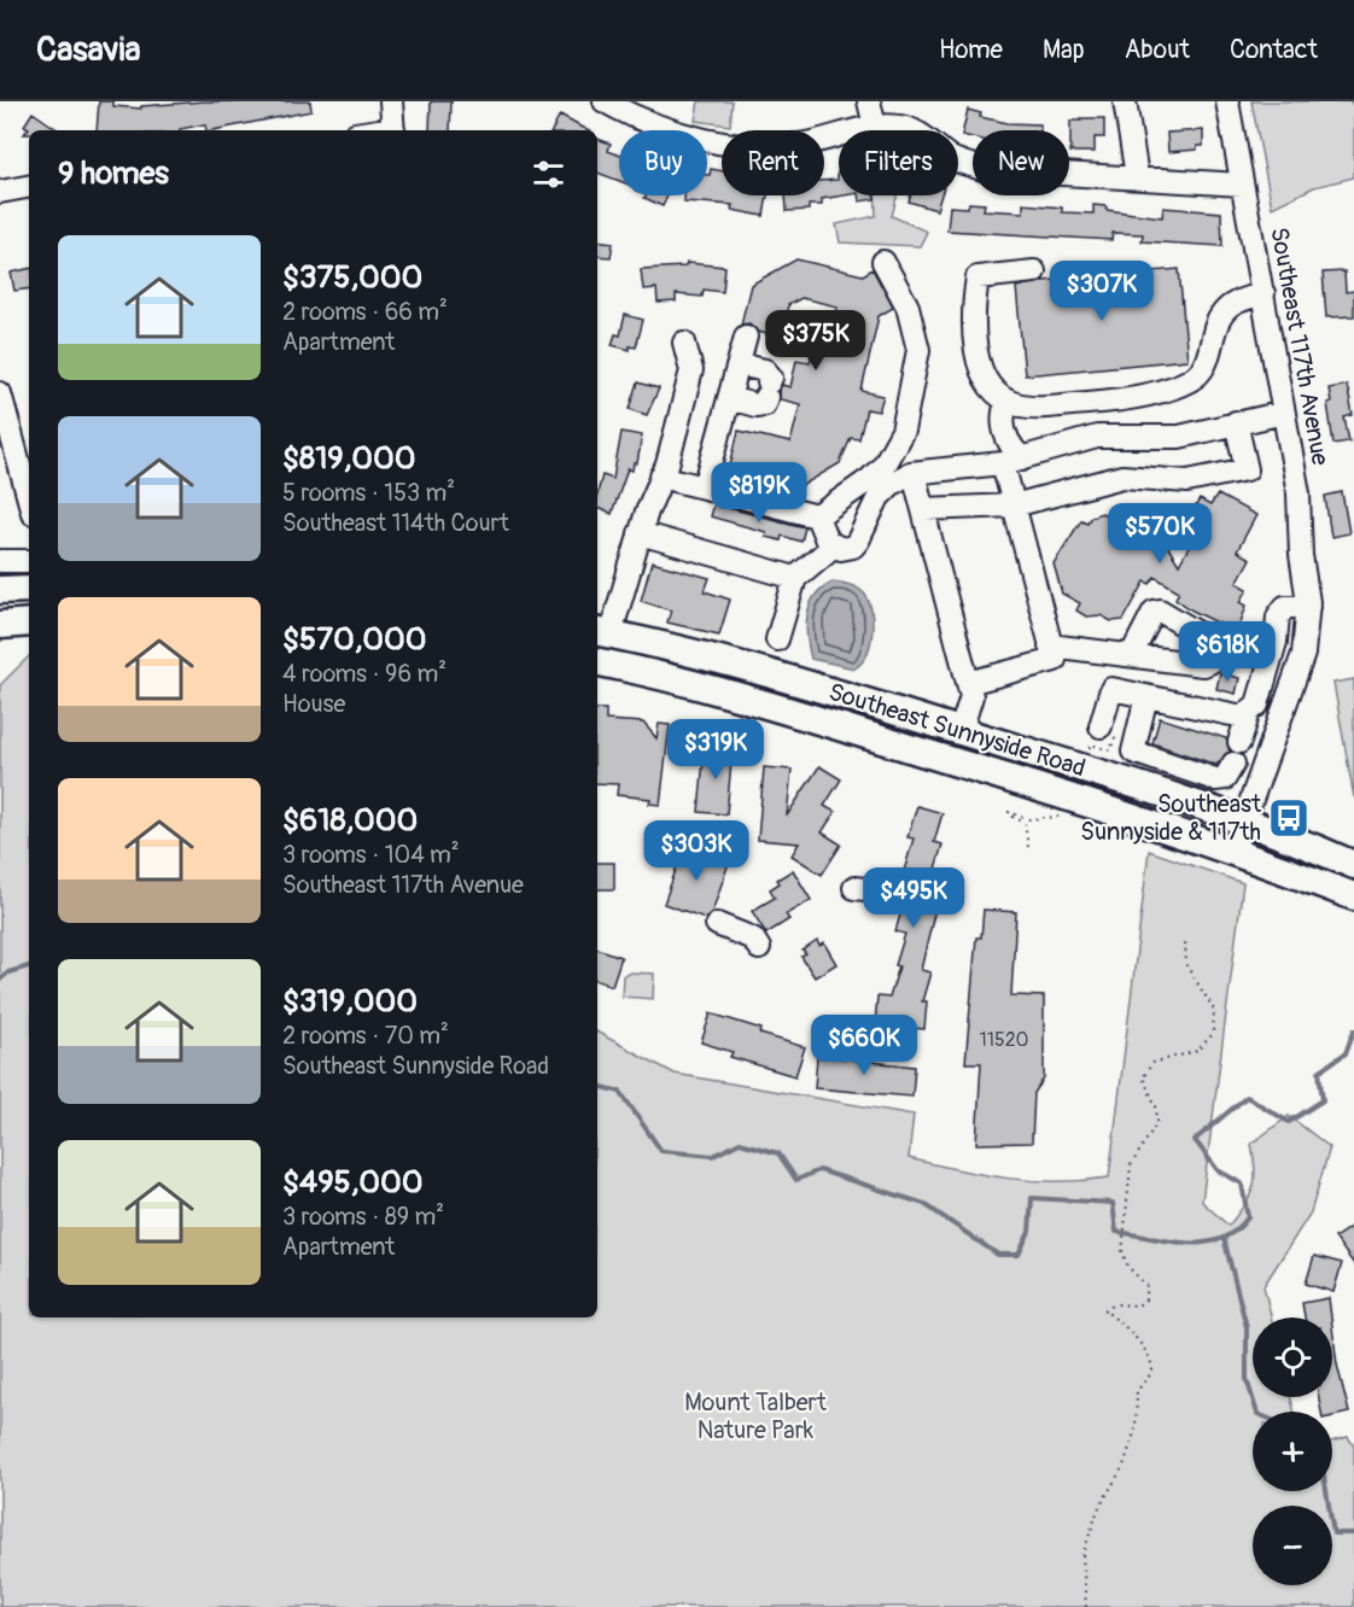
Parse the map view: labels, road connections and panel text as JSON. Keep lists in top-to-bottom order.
{
  "streets": {
    "main road": ["Southeast Sunnyside Road"],
    "street": ["Southeast 117th Avenue"]
  },
  "crossings": [
    ["Southeast 117th Avenue", "Southeast Sunnyside Road"]
  ],
  "parks": ["Mount Talbert Nature Park"],
  "places": {
    "bus stop": ["Southeast Sunnyside & 117th"]
  },
  "house_numbers": ["11520"],
  "page": {
    "header": "Casavia",
    "nav": [
      "Home",
      "Map",
      "About",
      "Contact"
    ],
    "chip": [
      "Buy",
      "Rent",
      "Filters",
      "New"
    ],
    "heading": "9 homes",
    "list": [
      {
        "name": "$375,000",
        "note": "2 rooms · 66 m² · Apartment"
      },
      {
        "name": "$819,000",
        "note": "5 rooms · 153 m² · Southeast 114th Court"
      },
      {
        "name": "$570,000",
        "note": "4 rooms · 96 m² · House"
      },
      {
        "name": "$618,000",
        "note": "3 rooms · 104 m² · Southeast 117th Avenue"
      },
      {
        "name": "$319,000",
        "note": "2 rooms · 70 m² · Southeast Sunnyside Road"
      },
      {
        "name": "$495,000",
        "note": "3 rooms · 89 m² · Apartment"
      }
    ],
    "price": [
      "$307K",
      "$375K",
      "$819K",
      "$570K",
      "$618K",
      "$319K",
      "$303K",
      "$495K",
      "$660K"
    ],
    "map_buttons": ["+", "−"]
  }
}
